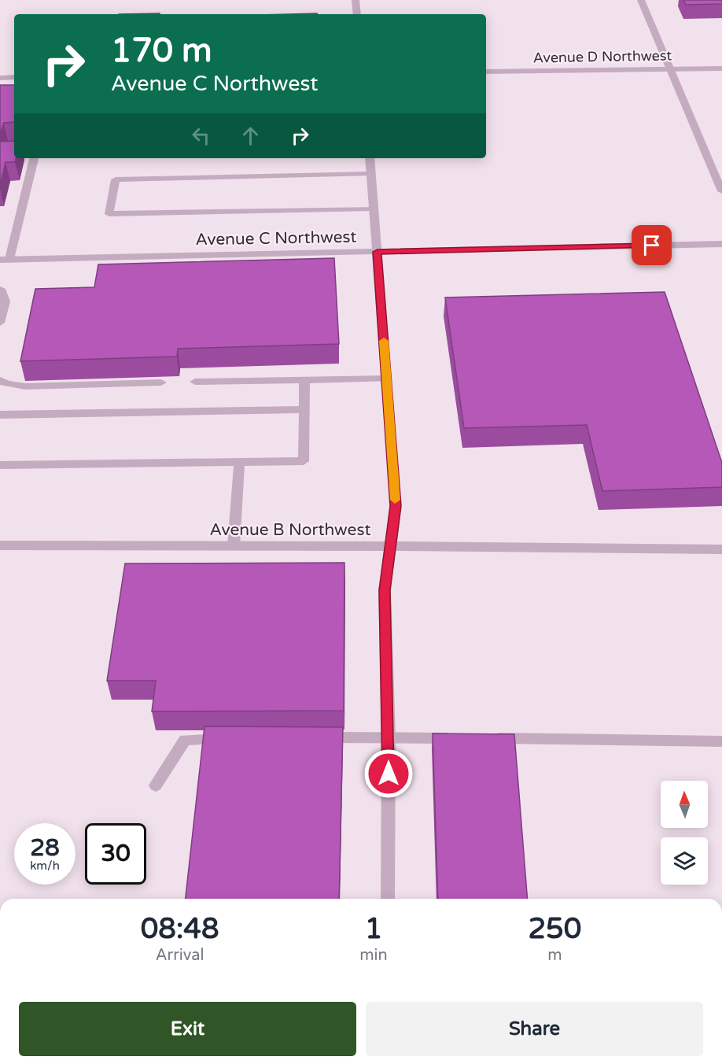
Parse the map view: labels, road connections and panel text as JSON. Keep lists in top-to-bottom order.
{
  "streets": {
    "street": ["Avenue D Northwest", "Avenue C Northwest", "Avenue B Northwest"]
  },
  "north": "top",
  "page": {
    "turn": ["170 m", "Avenue C Northwest"],
    "speed": "28 km/h",
    "limit": "30",
    "eta": [
      "08:48",
      "Arrival",
      "1",
      "min",
      "250",
      "m"
    ],
    "buttons": ["Exit", "Share"]
  }
}
